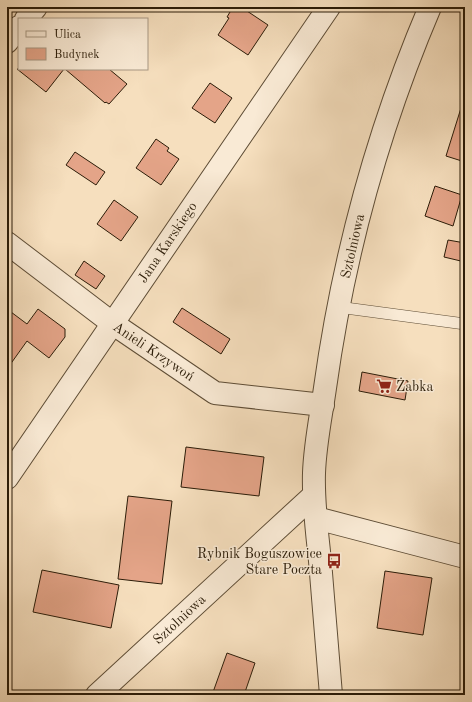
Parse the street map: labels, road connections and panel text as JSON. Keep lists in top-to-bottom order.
{
  "streets": {
    "street": ["Jana Karskiego", "Sztolniowa", "Anieli Krzywoń"]
  },
  "crossings": [
    ["Jana Karskiego", "Anieli Krzywoń"],
    ["Sztolniowa", "Anieli Krzywoń"]
  ],
  "places": {
    "supermarket": ["Żabka"],
    "bus stop": ["Rybnik Boguszowice Stare Poczta"]
  },
  "legend": ["Ulica", "Budynek"]
}
